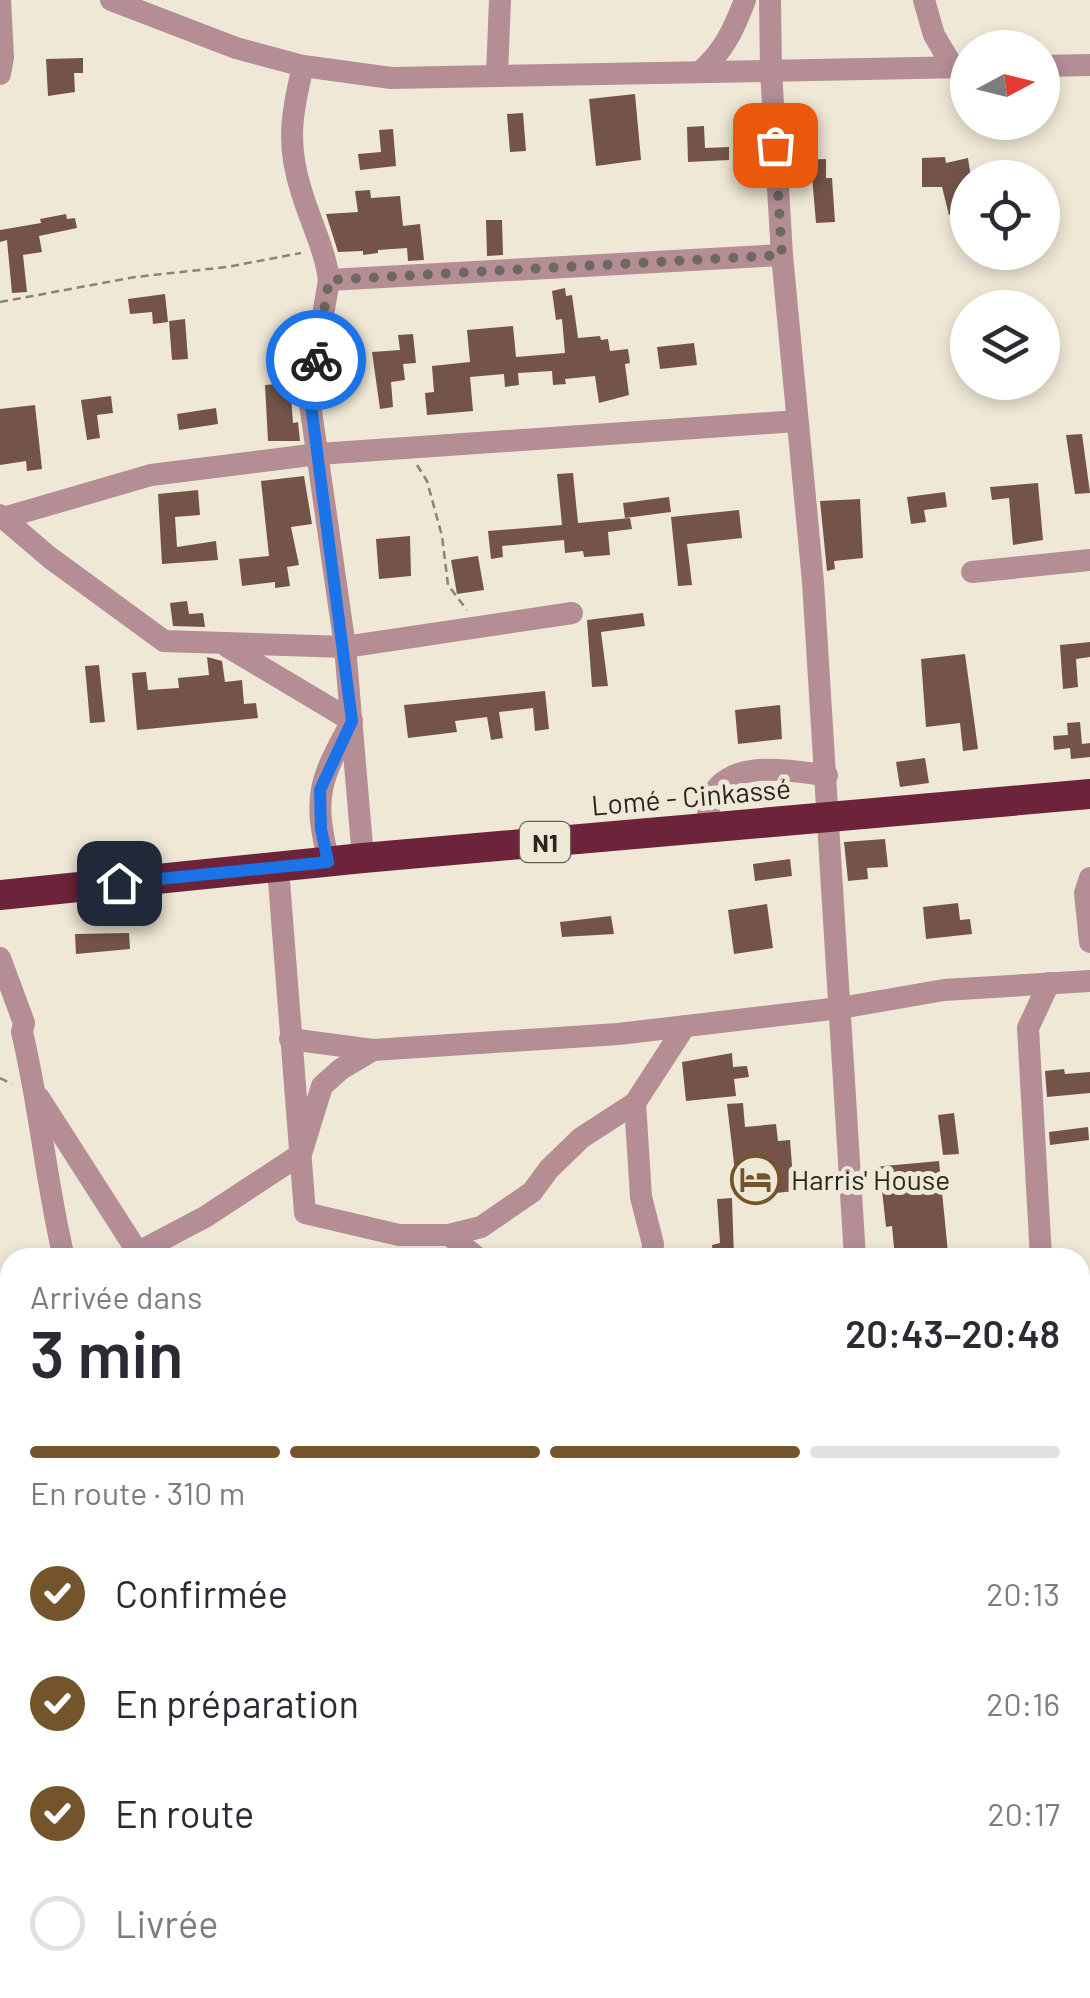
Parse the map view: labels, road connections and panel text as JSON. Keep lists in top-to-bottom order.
{
  "streets": {
    "highway": ["Lomé - Cinkassé", "N1"]
  },
  "places": {
    "hotel": ["Harris' House"]
  },
  "north": "right",
  "page": {
    "heading": ["3 min", "Arrivée dans", "20:43–20:48"],
    "bar": "En route · 310 m",
    "list": [
      ["Confirmée", "20:13"],
      ["En préparation", "20:16"],
      ["En route", "20:17"],
      "Livrée"
    ]
  }
}
